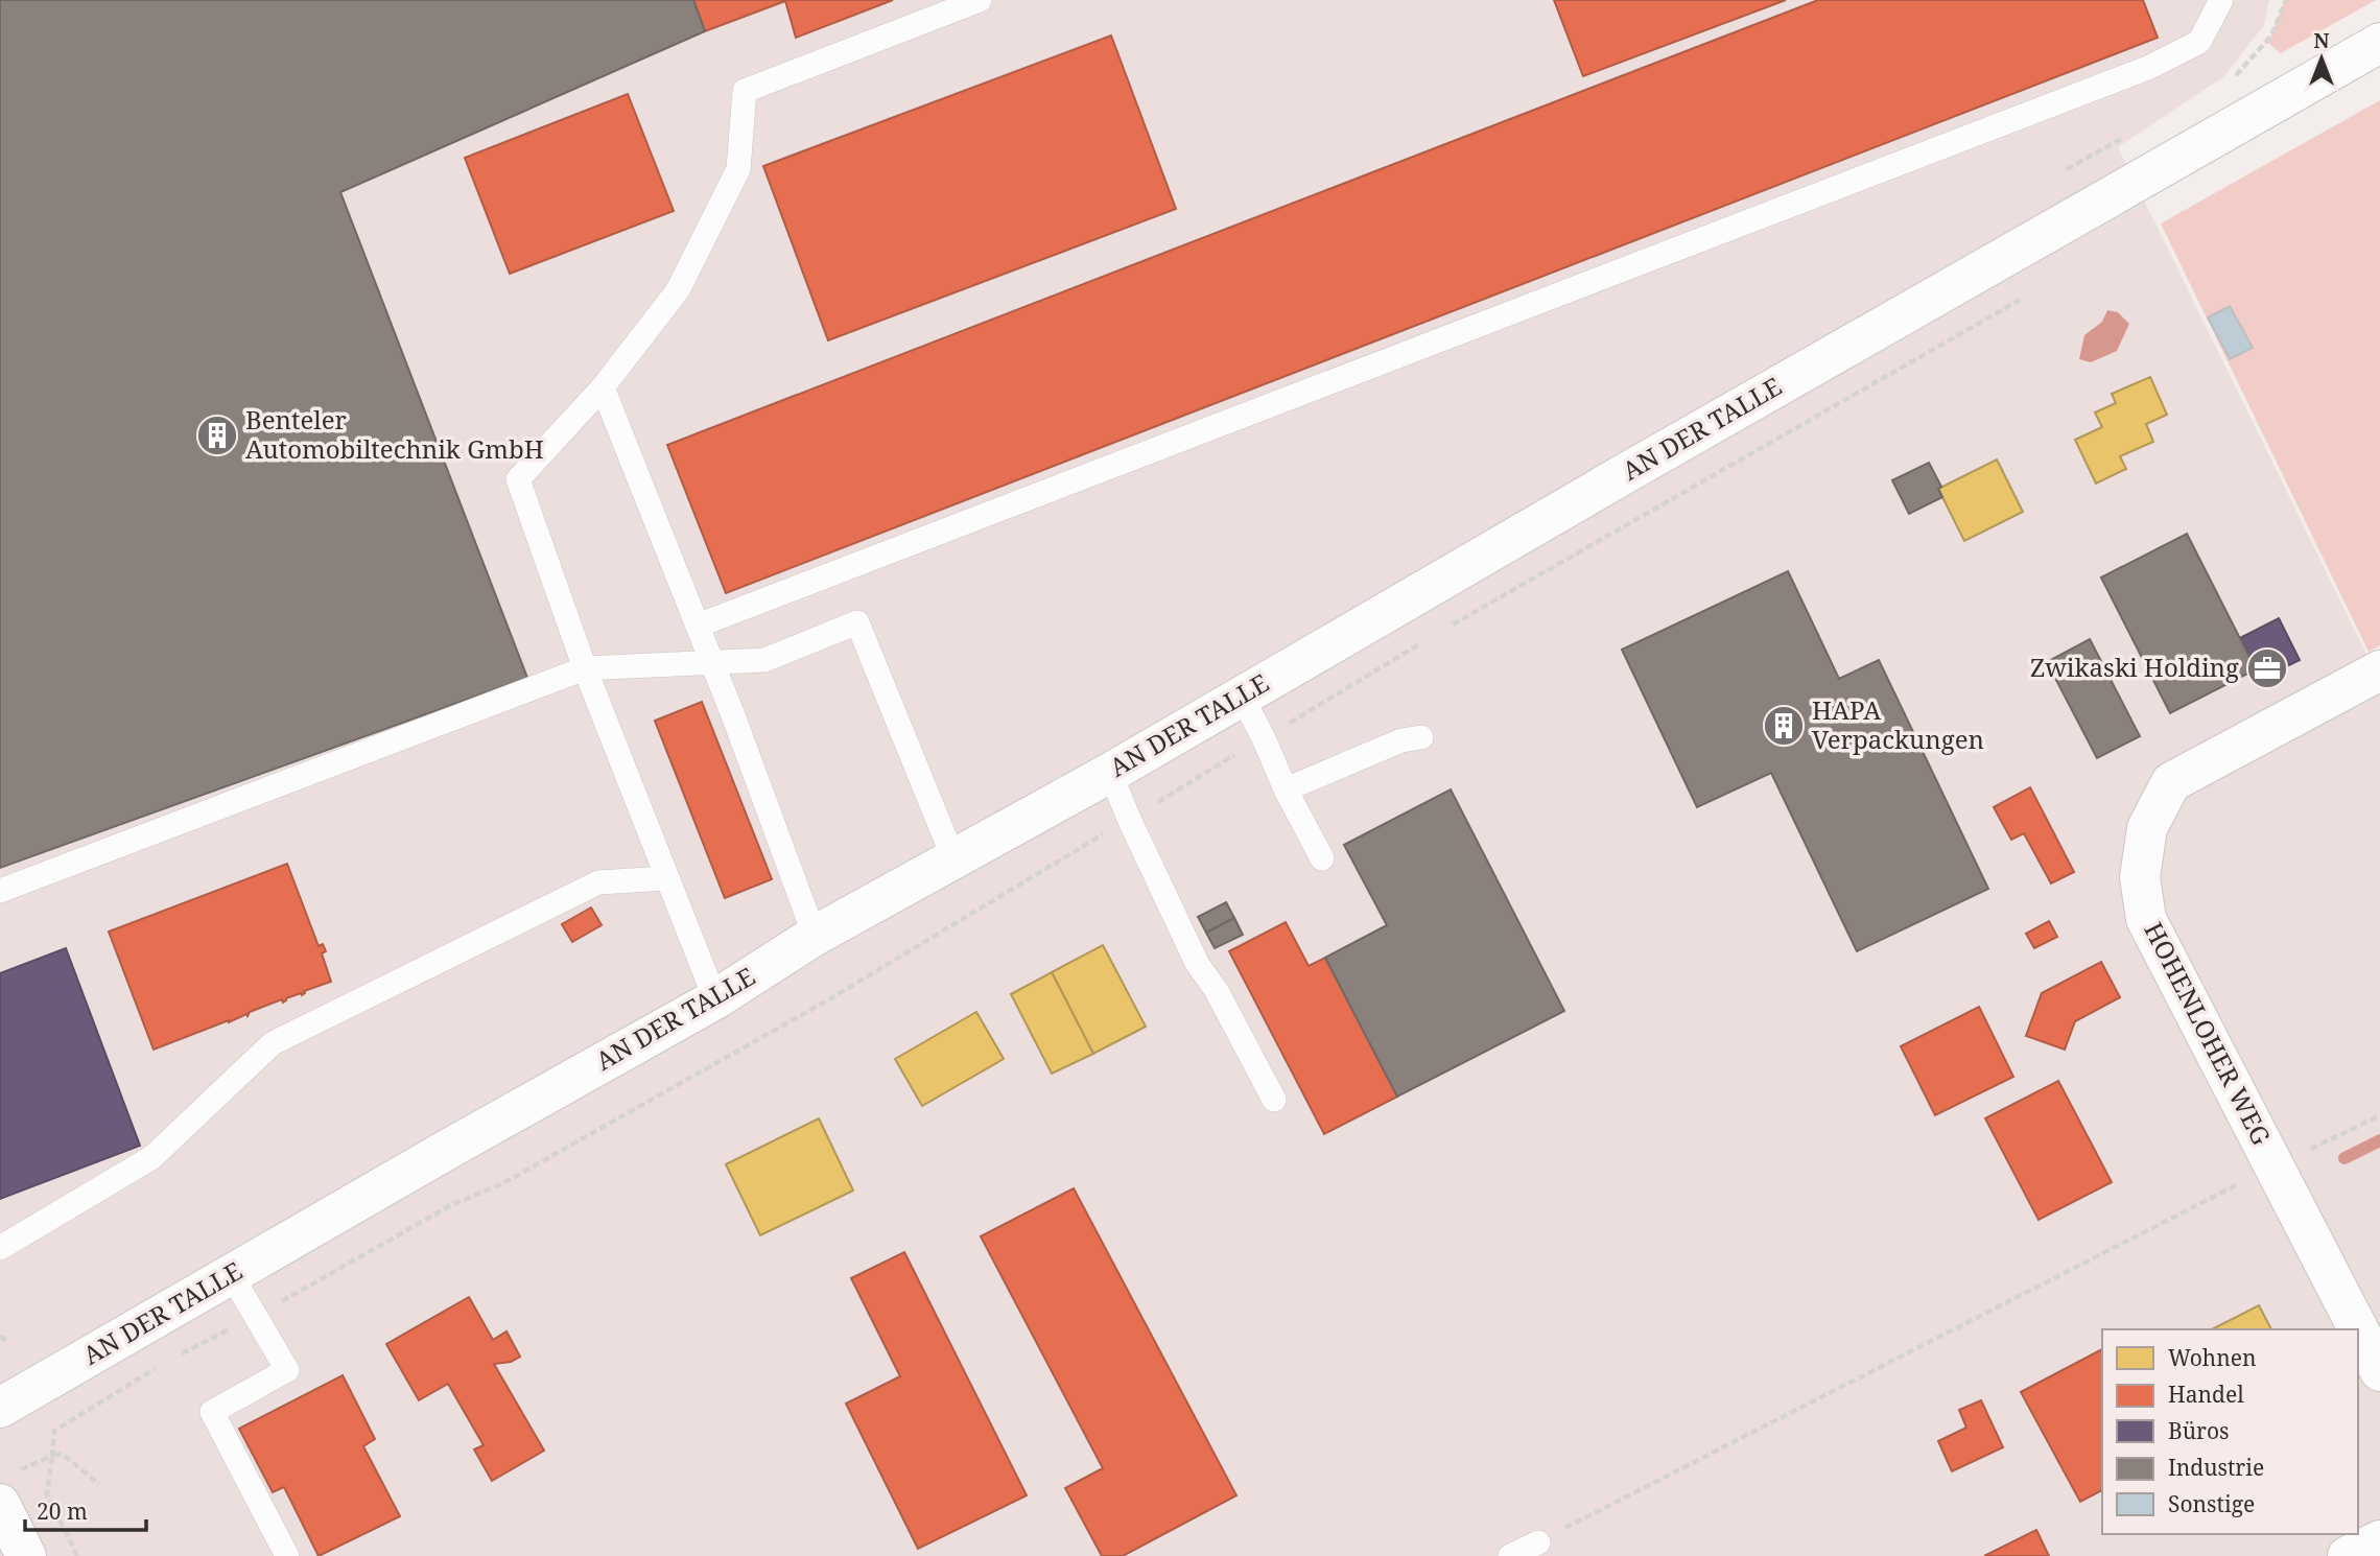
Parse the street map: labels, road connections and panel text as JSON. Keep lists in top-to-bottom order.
{
  "streets": {
    "street": ["AN DER TALLE", "HOHENLOHER WEG"]
  },
  "places": {
    "building": ["Benteler Automobiltechnik GmbH", "HAPA Verpackungen"],
    "office": ["Zwikaski Holding"]
  },
  "legend": [
    "Wohnen",
    "Handel",
    "Büros",
    "Industrie",
    "Sonstige"
  ],
  "scale_bar": "20 m",
  "north": "top"
}
